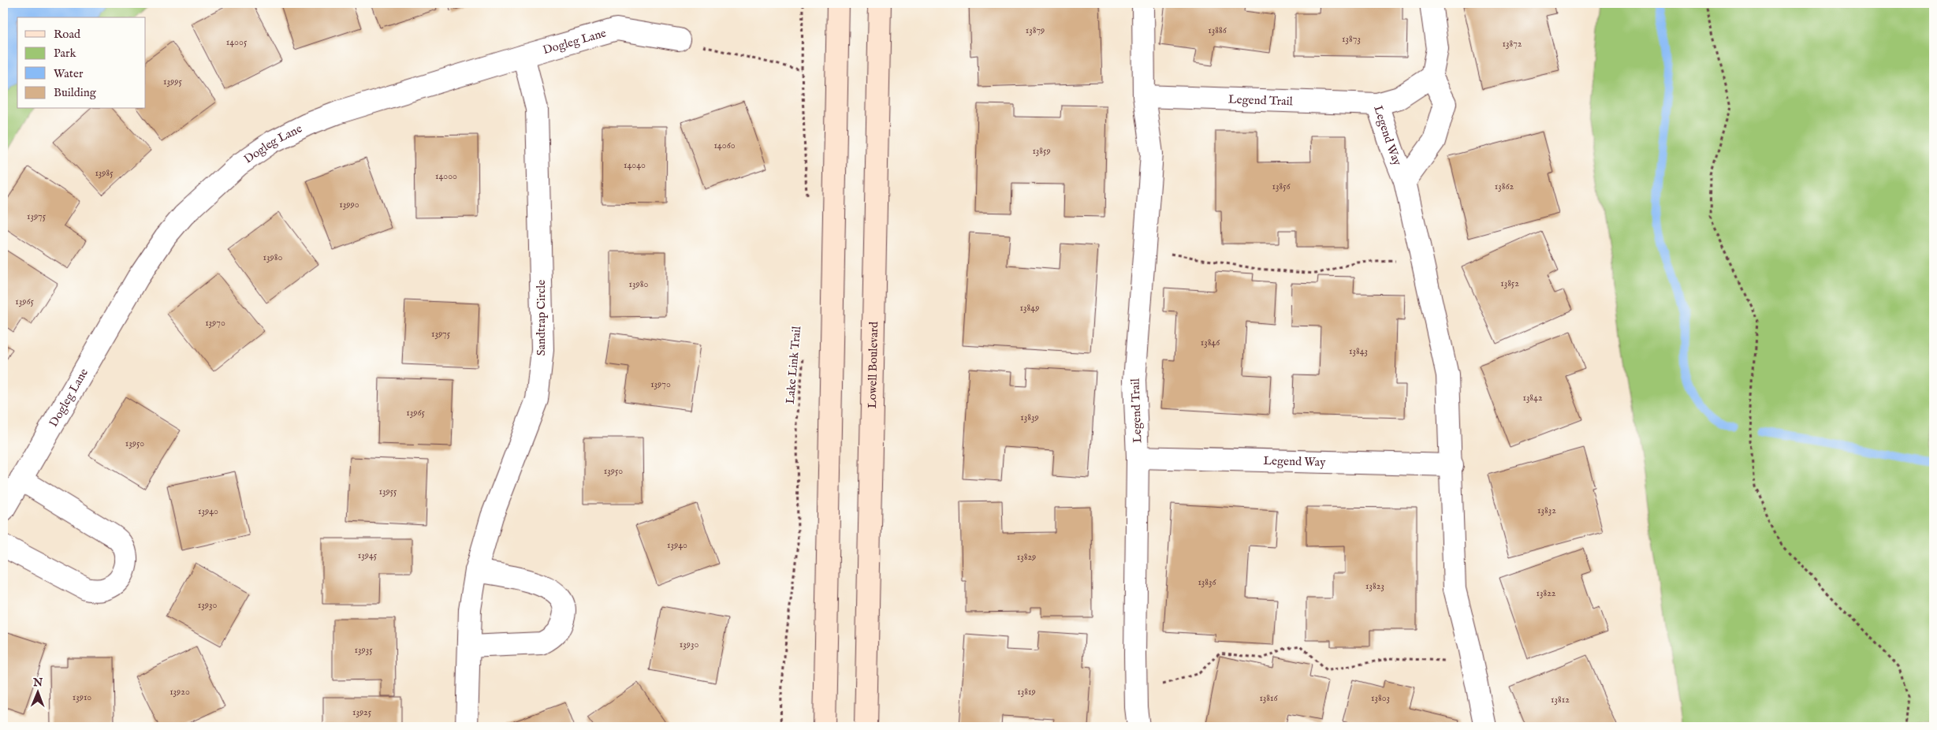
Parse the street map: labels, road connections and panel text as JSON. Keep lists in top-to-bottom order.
{
  "streets": {
    "main road": ["Lowell Boulevard"],
    "street": [
      "Dogleg Lane",
      "Legend Trail",
      "Legend Way",
      "Sandtrap Circle"
    ],
    "path": ["Lake Link Trail"]
  },
  "crossings": [
    ["Dogleg Lane", "Sandtrap Circle"],
    ["Legend Trail", "Legend Way"]
  ],
  "house_numbers": [
    "13879",
    "13886",
    "13873",
    "14005",
    "13872",
    "13995",
    "14060",
    "13859",
    "14040",
    "13985",
    "14000",
    "13856",
    "13862",
    "13990",
    "13975",
    "13980",
    "13852",
    "13980",
    "13965",
    "13849",
    "13970",
    "13975",
    "13846",
    "13843",
    "13970",
    "13842",
    "13965",
    "13839",
    "13950",
    "13950",
    "13955",
    "13832",
    "13940",
    "13940",
    "13945",
    "13829",
    "13836",
    "13823",
    "13822",
    "13930",
    "13930",
    "13935",
    "13920",
    "13819",
    "13910",
    "13816",
    "13803",
    "13812",
    "13925"
  ],
  "legend": [
    "Road",
    "Park",
    "Water",
    "Building"
  ],
  "north": "top"
}
